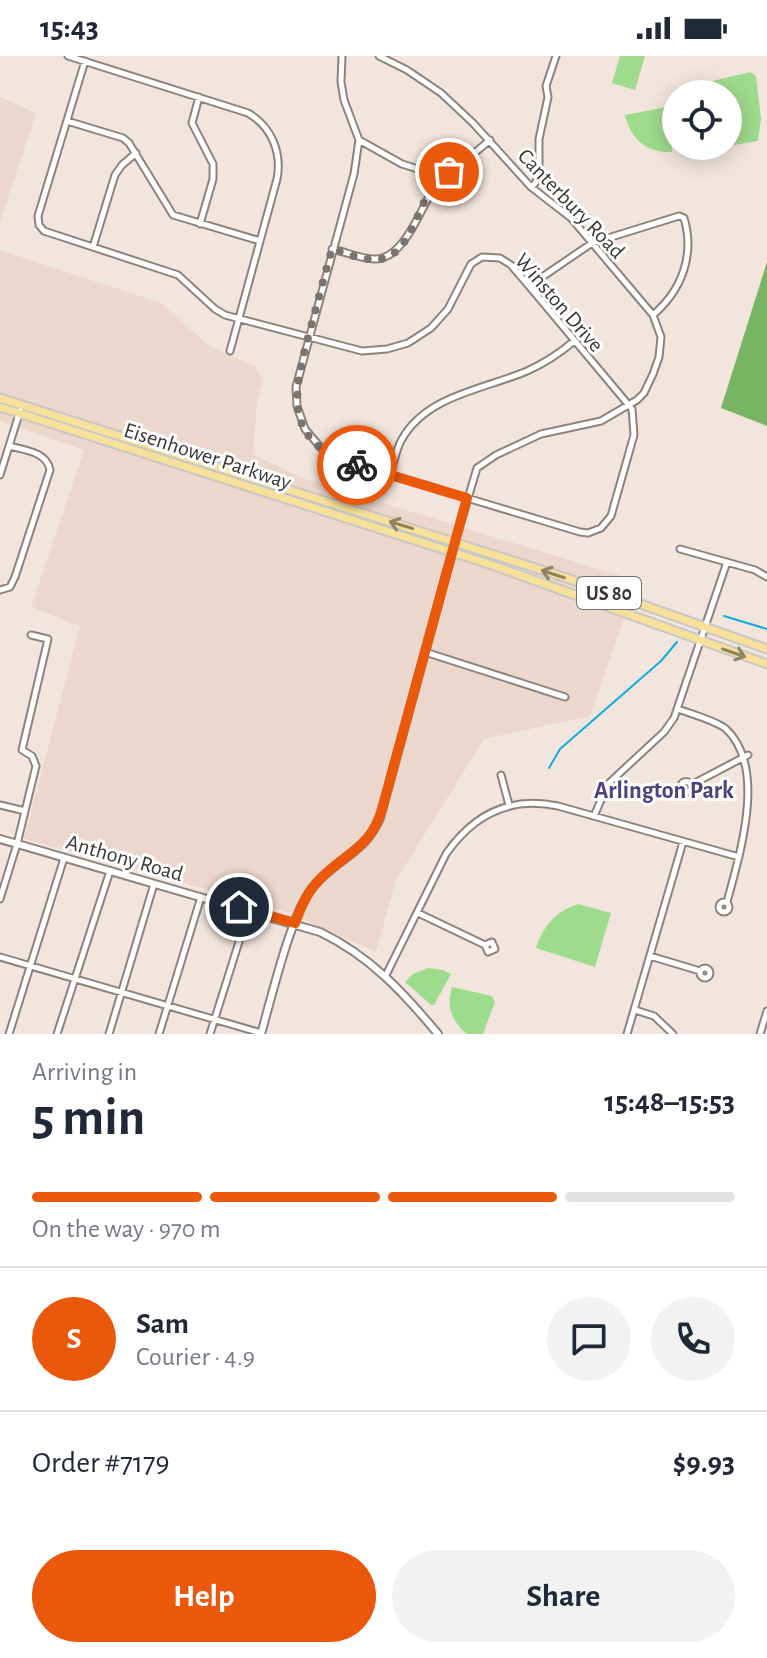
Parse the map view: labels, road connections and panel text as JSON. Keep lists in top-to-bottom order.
{
  "streets": {
    "main road": ["Eisenhower Parkway", "US 80"],
    "street": ["Canterbury Road", "Winston Drive", "Anthony Road"]
  },
  "districts": ["Arlington Park"],
  "page": {
    "status": "15:43",
    "heading": ["5 min", "Arriving in", "15:48–15:53"],
    "panel": [
      "Sam",
      "Courier · 4.9",
      "Order #7179",
      "$9.93"
    ],
    "bar": "On the way · 970 m",
    "round": "S",
    "buttons": ["Help", "Share"]
  }
}
